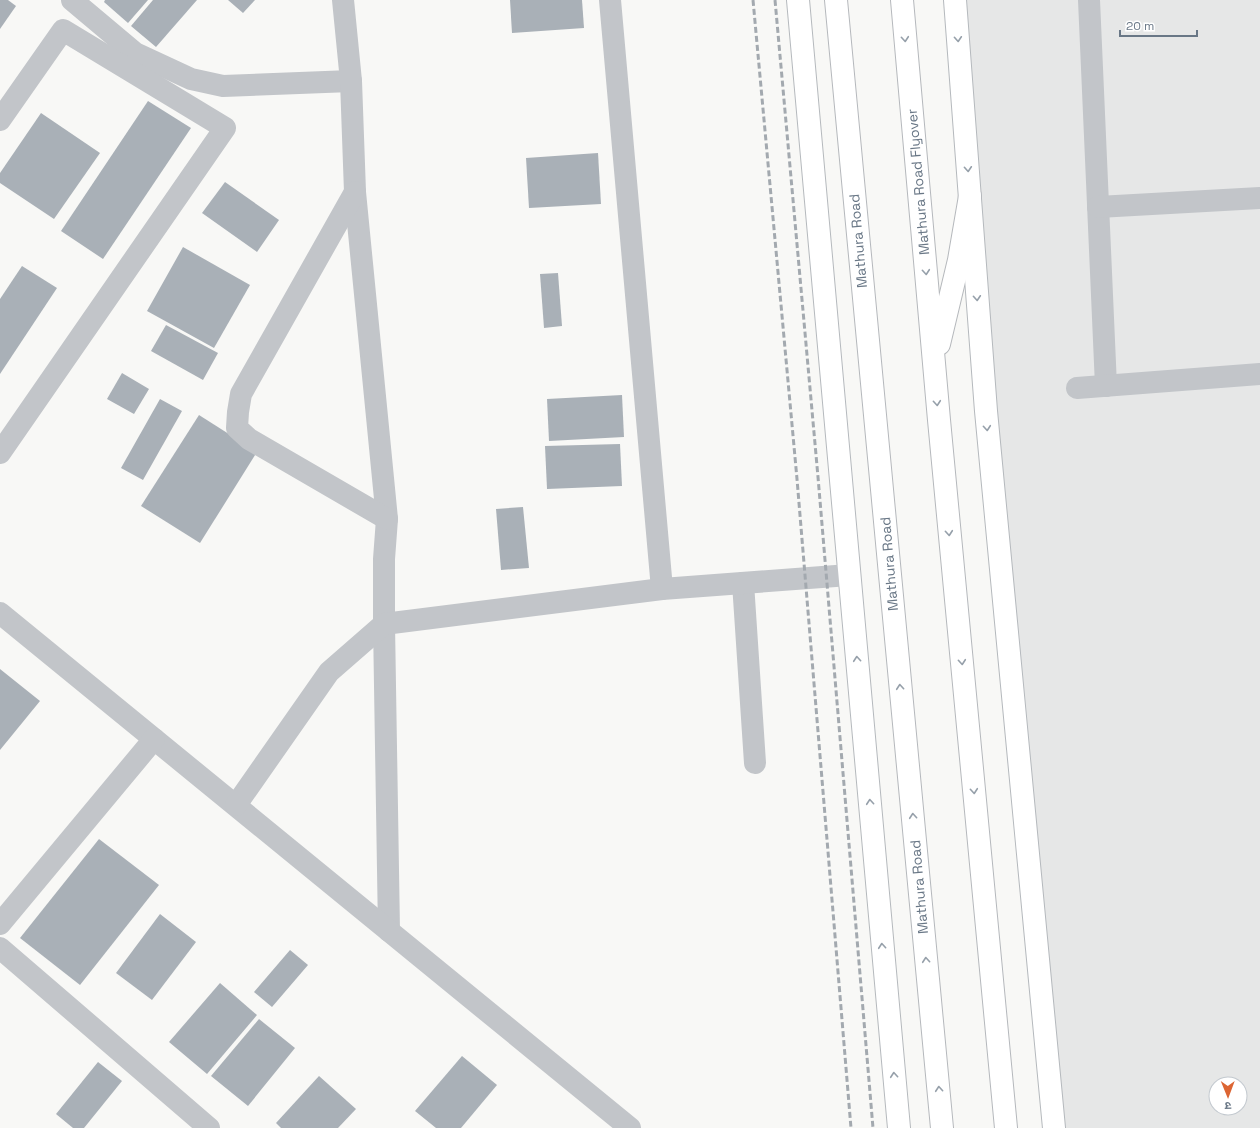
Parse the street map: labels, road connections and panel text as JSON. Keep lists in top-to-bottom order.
{
  "streets": {
    "main road": ["Mathura Road Flyover", "Mathura Road"]
  },
  "scale_bar": "20 m",
  "north": "bottom"
}
